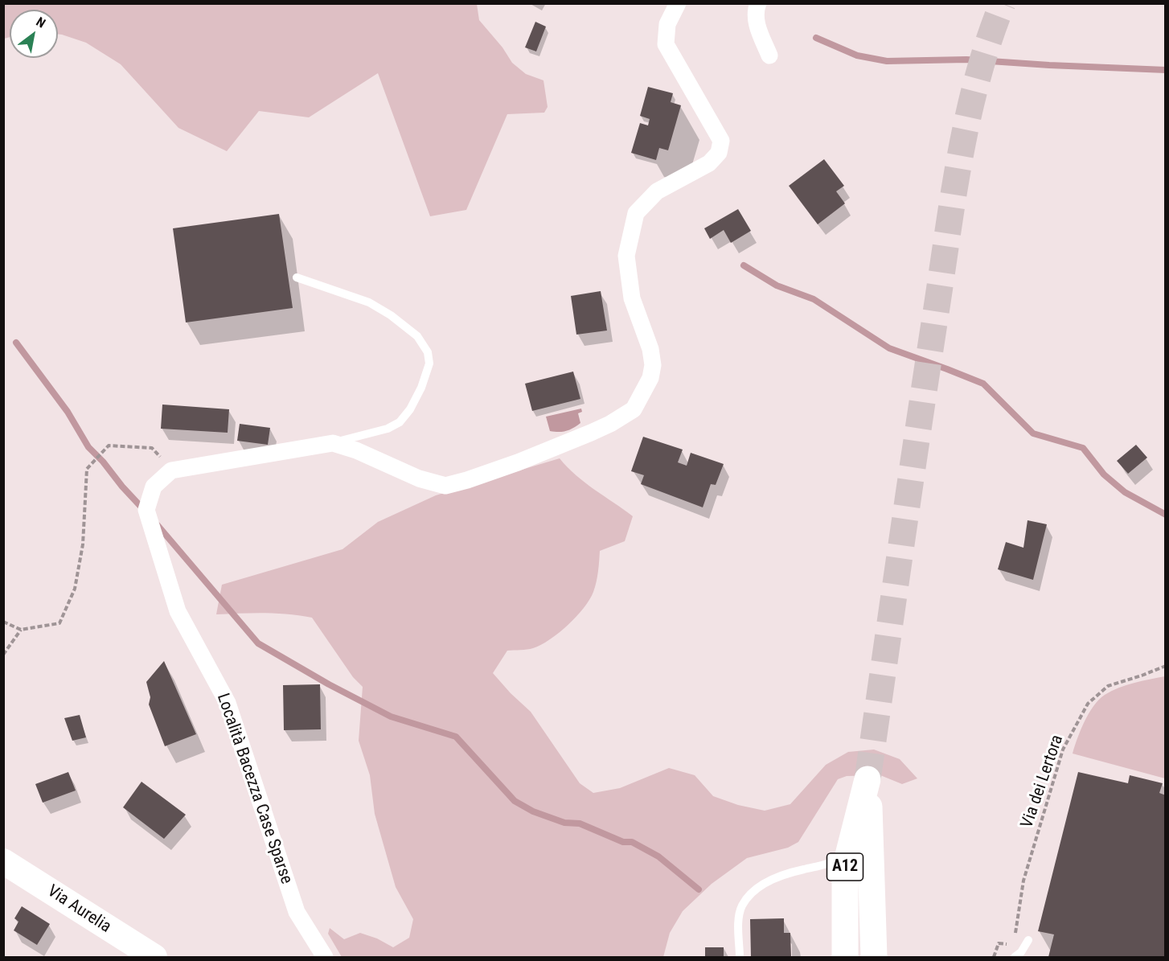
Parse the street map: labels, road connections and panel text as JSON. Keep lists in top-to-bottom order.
{
  "streets": {
    "highway": ["A12"],
    "main road": ["Via Aurelia"],
    "street": ["Località Bacezza Case Sparse"],
    "path": ["Via dei Lertora"]
  },
  "north": "top right"
}
